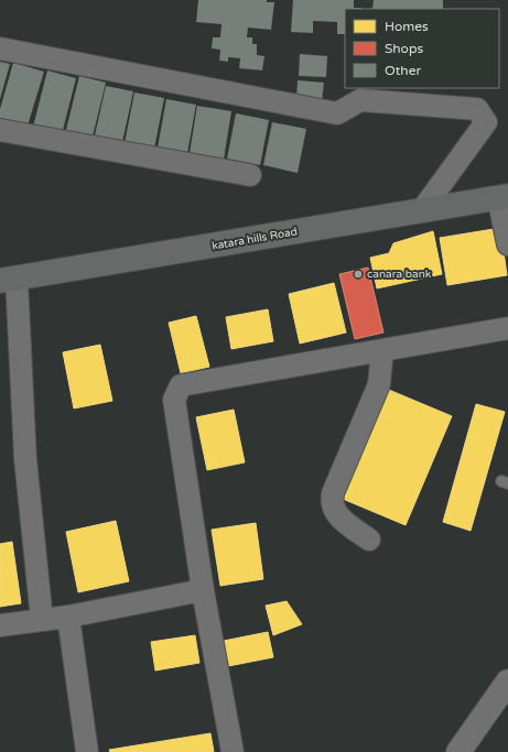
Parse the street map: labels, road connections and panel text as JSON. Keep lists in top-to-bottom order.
{
  "streets": {
    "main road": ["katara hills Road"]
  },
  "places": ["canara bank"],
  "legend": ["Homes", "Shops", "Other"]
}
